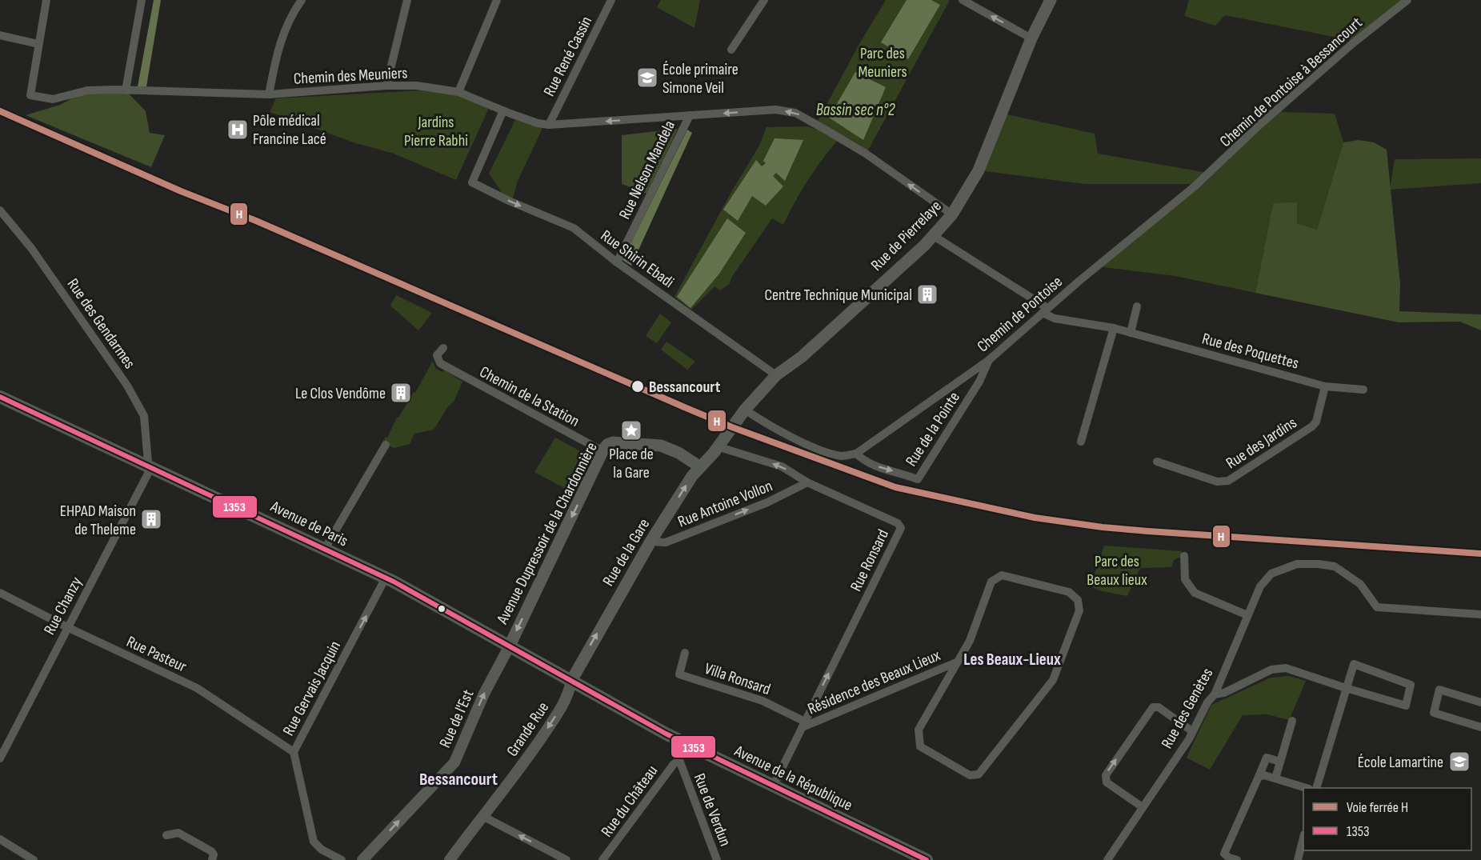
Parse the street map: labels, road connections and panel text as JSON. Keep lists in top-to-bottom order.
{
  "streets": {
    "main road": [
      "Rue de Pierrelaye",
      "Avenue de Paris",
      "Avenue Dupressoir de la Chardonnière",
      "Rue de la Gare",
      "Avenue de la République"
    ],
    "street": [
      "Rue René Cassin",
      "Chemin des Meuniers",
      "Chemin de Pontoise à Bessancourt",
      "Rue Nelson Mandela",
      "Rue Shirin Ebadi",
      "Chemin de Pontoise",
      "Rue des Gendarmes",
      "Rue des Poquettes",
      "Chemin de la Station",
      "Rue de la Pointe",
      "Rue des Jardins",
      "Rue Antoine Vollon",
      "Rue Ronsard",
      "Rue Chanzy",
      "Rue Pasteur",
      "Villa Ronsard",
      "Résidence des Beaux Lieux",
      "Rue Gervais Jacquin",
      "Rue des Genètes",
      "Rue de l'Est",
      "Grande Rue",
      "Rue du Château",
      "Rue de Verdun"
    ]
  },
  "crossings": [
    ["Rue René Cassin", "Chemin des Meuniers"],
    ["Chemin des Meuniers", "Rue Nelson Mandela"],
    ["Chemin des Meuniers", "Rue de Pierrelaye"],
    ["Chemin des Meuniers", "Rue Shirin Ebadi"],
    ["Chemin de Pontoise à Bessancourt", "Chemin de Pontoise"],
    ["Rue Nelson Mandela", "Rue Shirin Ebadi"],
    ["Rue de Pierrelaye", "Rue Shirin Ebadi"],
    ["Rue de Pierrelaye", "Rue des Poquettes"],
    ["Rue de Pierrelaye", "Rue de la Gare"],
    ["Rue de Pierrelaye", "Rue Ronsard"],
    ["Chemin de Pontoise", "Rue des Poquettes"],
    ["Chemin de Pontoise", "Rue de la Pointe"],
    ["Rue des Gendarmes", "Avenue de Paris"],
    ["Rue des Gendarmes", "Rue Chanzy"],
    ["Rue des Poquettes", "Rue des Jardins"],
    ["Chemin de la Station", "Avenue Dupressoir de la Chardonnière"],
    ["Rue Antoine Vollon", "Rue de la Gare"],
    ["Rue Antoine Vollon", "Rue Ronsard"],
    ["Avenue de Paris", "Avenue Dupressoir de la Chardonnière"],
    ["Avenue de Paris", "Rue de la Gare"],
    ["Avenue de Paris", "Rue Chanzy"],
    ["Avenue de Paris", "Rue Gervais Jacquin"],
    ["Avenue de Paris", "Rue de l'Est"],
    ["Avenue de Paris", "Grande Rue"],
    ["Avenue de Paris", "Avenue de la République"],
    ["Avenue Dupressoir de la Chardonnière", "Rue de la Gare"],
    ["Avenue Dupressoir de la Chardonnière", "Rue de l'Est"],
    ["Rue de la Gare", "Rue Ronsard"],
    ["Rue de la Gare", "Grande Rue"],
    ["Rue de la Gare", "Avenue de la République"],
    ["Rue Ronsard", "Villa Ronsard"],
    ["Rue Ronsard", "Résidence des Beaux Lieux"],
    ["Rue Ronsard", "Avenue de la République"],
    ["Rue Chanzy", "Rue Pasteur"],
    ["Rue Pasteur", "Rue Gervais Jacquin"],
    ["Villa Ronsard", "Résidence des Beaux Lieux"],
    ["Grande Rue", "Avenue de la République"],
    ["Avenue de la République", "Rue de Verdun"],
    ["Rue du Château", "Rue de Verdun"]
  ],
  "one_way": [
    "Chemin des Meuniers",
    "Rue Antoine Vollon",
    "Avenue Dupressoir de la Chardonnière",
    "Rue de la Gare",
    "Rue Gervais Jacquin",
    "Rue de l'Est",
    "Grande Rue"
  ],
  "districts": ["Les Beaux-Lieux", "Bessancourt"],
  "water": ["Bassin sec n°2"],
  "parks": ["Parc des Meuniers", "Jardins Pierre Rabhi", "Parc des Beaux lieux"],
  "places": {
    "school or university": ["École primaire Simone Veil", "École Lamartine"],
    "hospital": ["Pôle médical Francine Lacé"],
    "building": ["Centre Technique Municipal", "Le Clos Vendôme", "EHPAD Maison de Theleme"],
    "other": ["Bessancourt"],
    "place": ["Place de la Gare"]
  },
  "lines": ["rail line H", "transit line 1353"],
  "legend": ["Voie ferrée H", "1353"]
}
